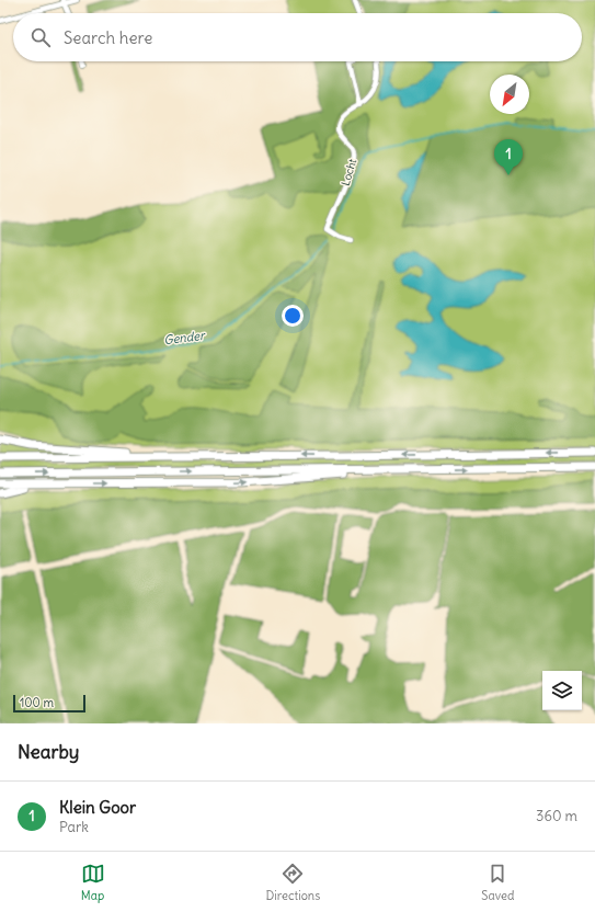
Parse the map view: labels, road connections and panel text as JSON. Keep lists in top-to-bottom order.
{
  "streets": {
    "street": ["Locht"]
  },
  "water": ["Gender"],
  "scale_bar": "100 m",
  "north": "bottom left",
  "page": {
    "search": "Search here",
    "pins": "1",
    "scale": "100 m",
    "heading": "Nearby",
    "list": [
      {
        "mark": "1",
        "name": "Klein Goor",
        "note": "Park",
        "value": "360 m"
      }
    ],
    "nav": ["Map", "Directions", "Saved"]
  }
}
